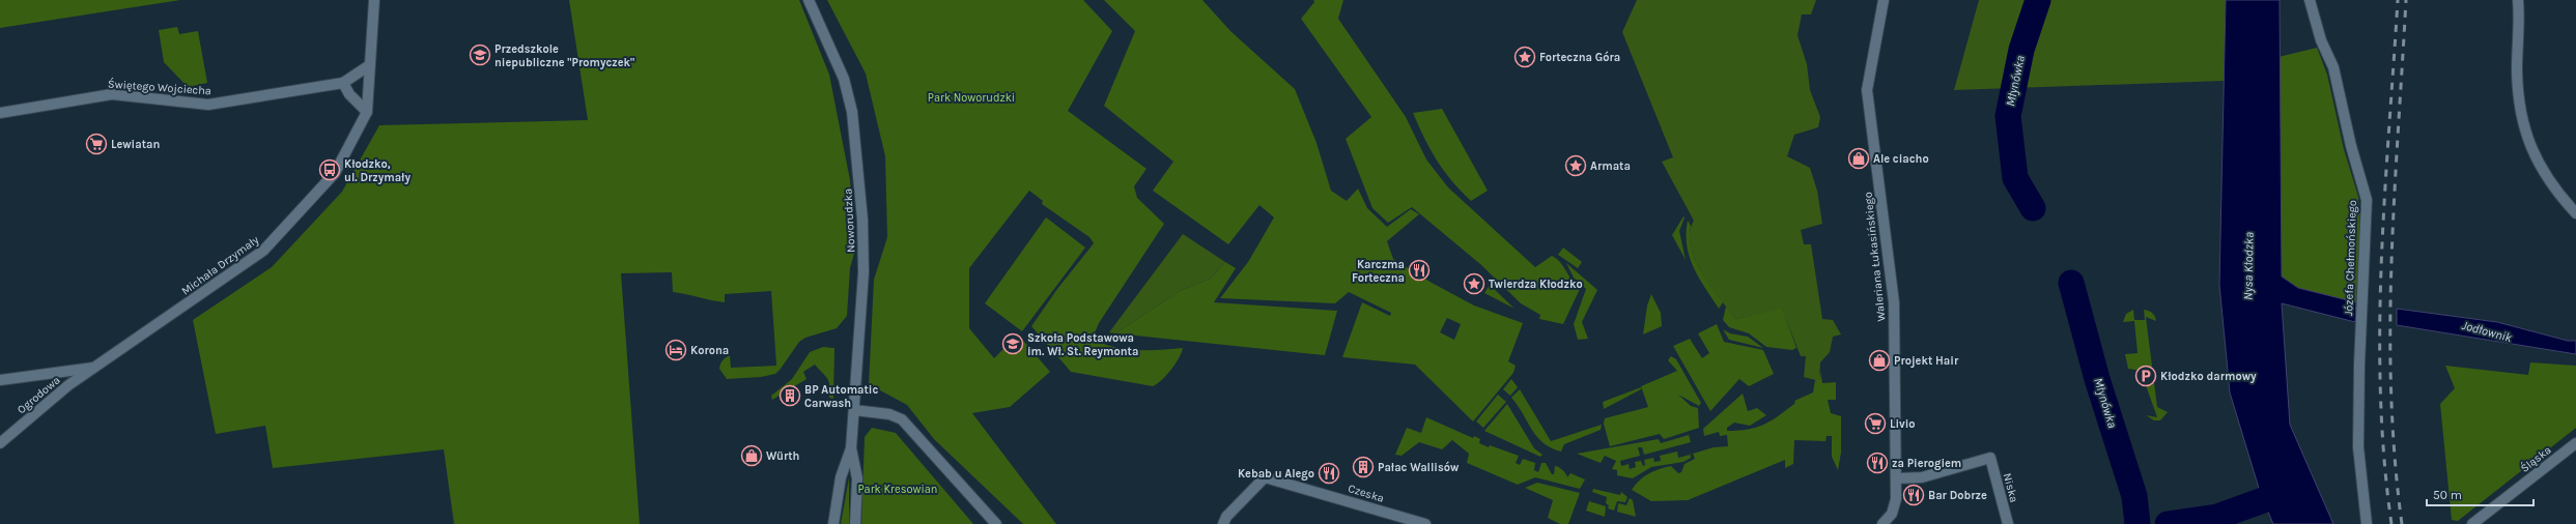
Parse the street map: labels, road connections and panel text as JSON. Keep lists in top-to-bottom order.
{
  "streets": {
    "street": [
      "Świętego Wojciecha",
      "Noworudzka",
      "Waleriana Łukasińskiego",
      "Józefa Chełmońskiego",
      "Michała Drzymały",
      "Ogrodowa",
      "Śląska",
      "Niska",
      "Czeska"
    ]
  },
  "crossings": [
    ["Świętego Wojciecha", "Michała Drzymały"],
    ["Waleriana Łukasińskiego", "Niska"],
    ["Michała Drzymały", "Ogrodowa"]
  ],
  "water": ["Młynówka", "Nysa Kłodzka", "Jodłownik"],
  "parks": ["Park Noworudzki", "Park Kresowian"],
  "places": {
    "school or university": ["Przedszkole niepubliczne \"Promyczek\"", "Szkoła Podstawowa im. Wł. St. Reymonta"],
    "place": ["Forteczna Góra", "Armata", "Twierdza Kłodzko"],
    "supermarket": ["Lewiatan", "Livio"],
    "shop": ["Ale ciacho", "Projekt Hair", "Würth"],
    "bus stop": ["Kłodzko, ul. Drzymały"],
    "restaurant": [
      "Karczma Forteczna",
      "za Pierogiem",
      "Kebab u Alego",
      "Bar Dobrze"
    ],
    "hotel": ["Korona"],
    "parking": ["Kłodzko darmowy"],
    "building": ["BP Automatic Carwash", "Pałac Wallisów"]
  },
  "scale_bar": "50 m"
}
